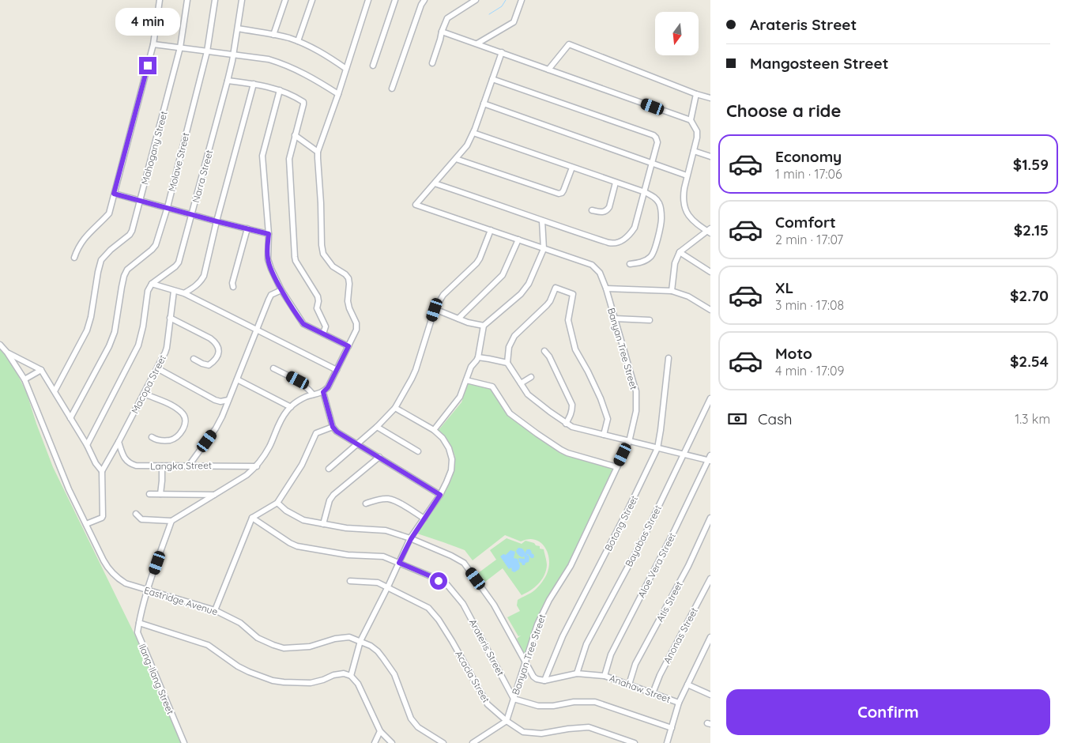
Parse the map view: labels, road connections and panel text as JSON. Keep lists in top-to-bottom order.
{
  "streets": {
    "street": [
      "Mahogany Street",
      "Molave Street",
      "Narra Street",
      "Banyan Tree Street",
      "Macopa Street",
      "Langka Street",
      "Botong Street",
      "Bayabas Street",
      "Aloe Vera Street",
      "Eastridge Avenue",
      "Atis Street",
      "Anonas Street",
      "Arateris Street",
      "Acacia Street",
      "Ilang-Ilang Street",
      "Anahaw Street"
    ]
  },
  "crossings": [
    ["Banyan Tree Street", "Arateris Street"],
    ["Banyan Tree Street", "Acacia Street"],
    ["Macopa Street", "Langka Street"],
    ["Botong Street", "Anahaw Street"],
    ["Bayabas Street", "Anahaw Street"],
    ["Aloe Vera Street", "Anahaw Street"],
    ["Eastridge Avenue", "Ilang-Ilang Street"],
    ["Atis Street", "Anahaw Street"],
    ["Anonas Street", "Anahaw Street"]
  ],
  "north": "bottom",
  "page": {
    "banner": ["Arateris Street", "Mangosteen Street"],
    "bubble": "4 min",
    "heading": "Choose a ride",
    "list": [
      {
        "name": "Economy",
        "note": "1 min · 17:06",
        "value": "$1.59"
      },
      {
        "name": "Comfort",
        "note": "2 min · 17:07",
        "value": "$2.15"
      },
      {
        "name": "XL",
        "note": "3 min · 17:08",
        "value": "$2.70"
      },
      {
        "name": "Moto",
        "note": "4 min · 17:09",
        "value": "$2.54"
      }
    ],
    "pay": ["Cash", "1.3 km"],
    "buttons": "Confirm"
  }
}
